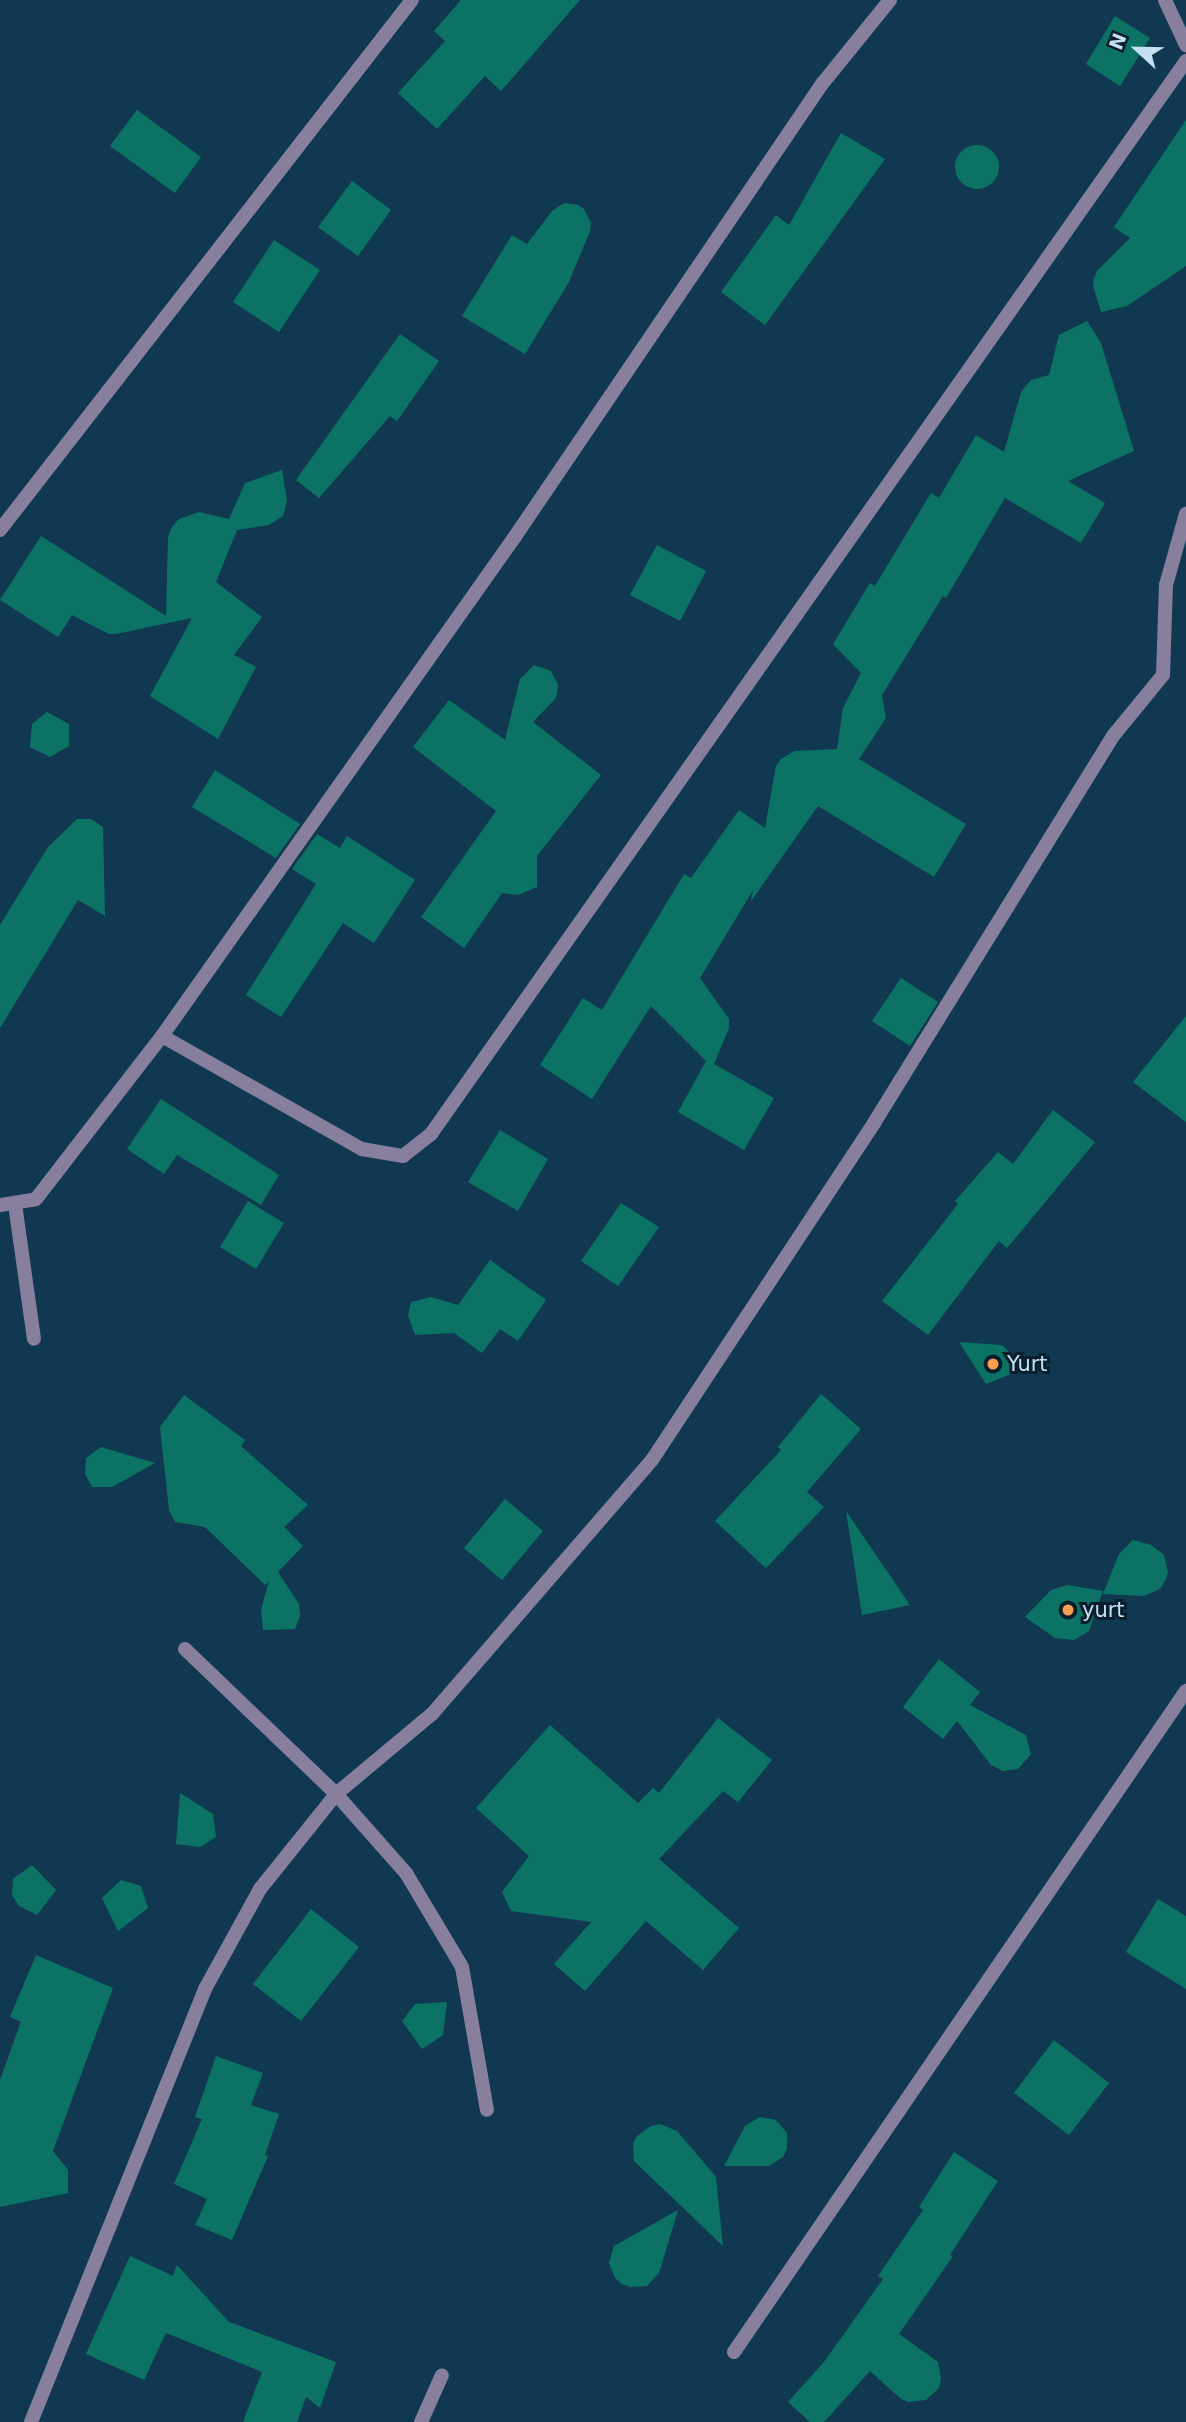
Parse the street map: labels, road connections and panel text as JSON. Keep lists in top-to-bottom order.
{
  "places": ["Yurt", "yurt"],
  "north": "left"
}
